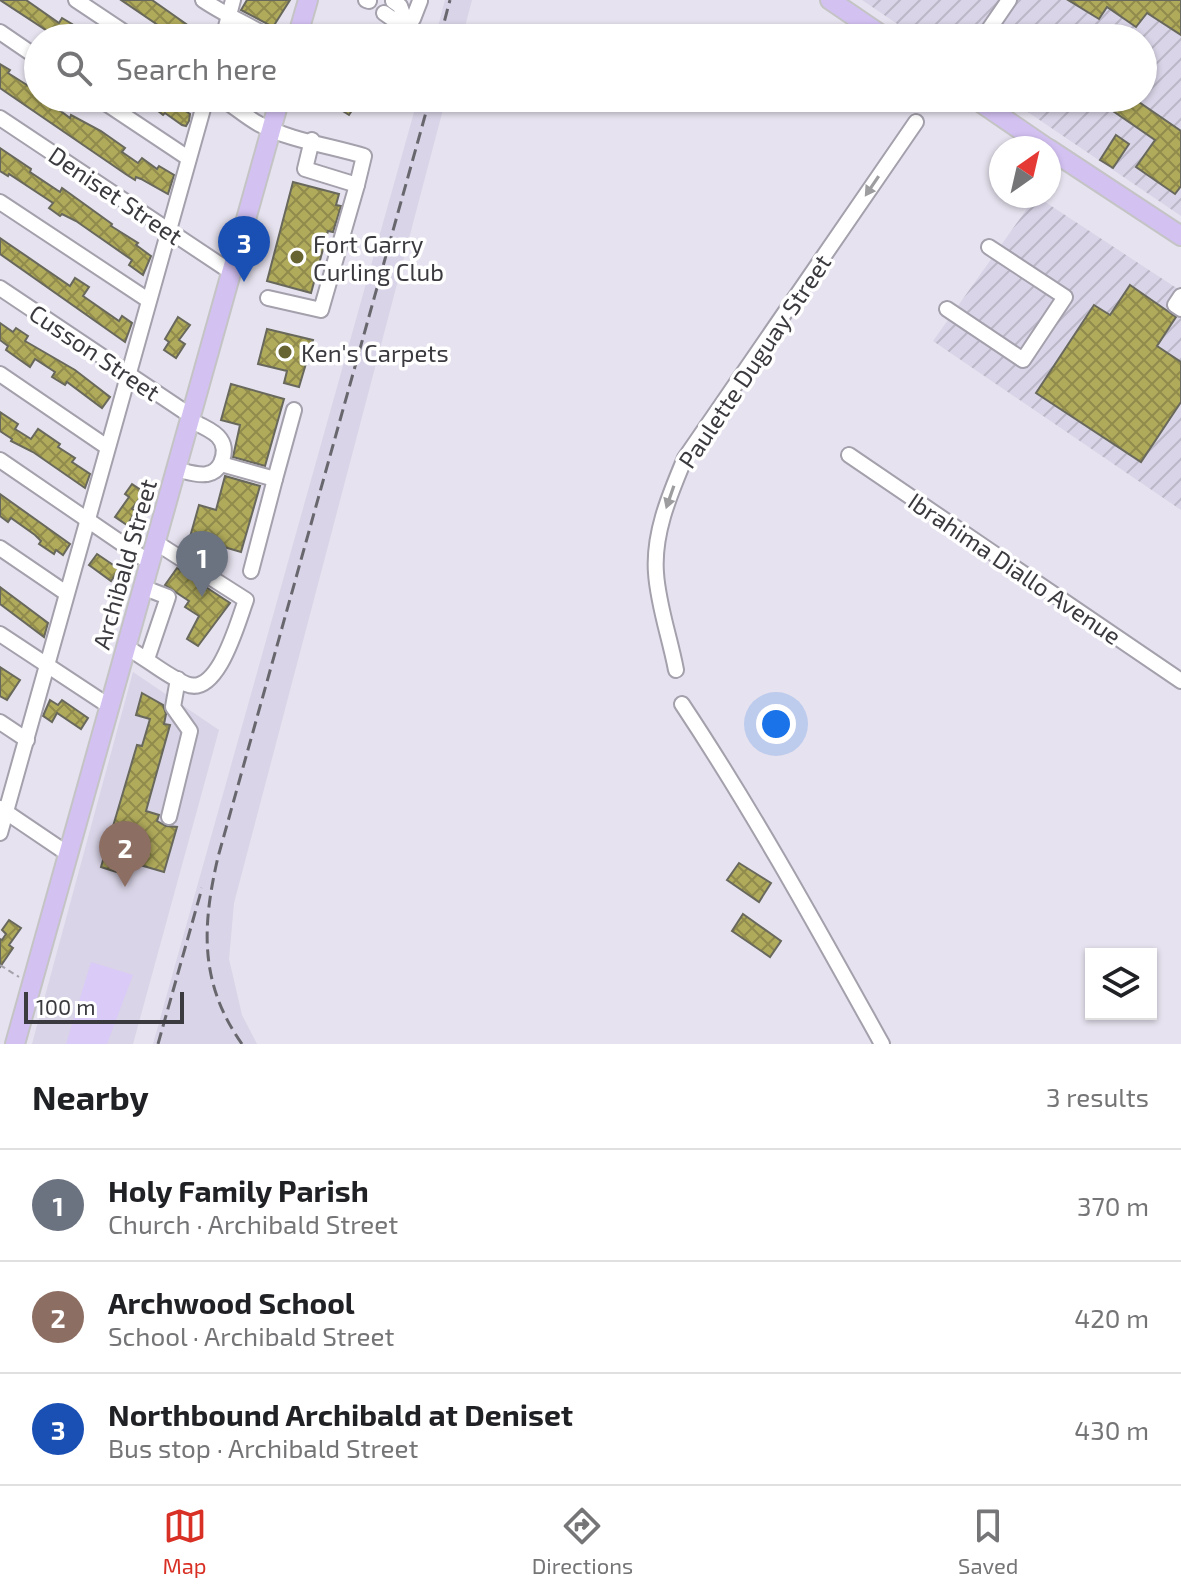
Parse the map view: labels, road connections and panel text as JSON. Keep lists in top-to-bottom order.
{
  "streets": {
    "main road": ["Archibald Street"],
    "street": [
      "Deniset Street",
      "Cusson Street",
      "Paulette Duguay Street",
      "Ibrahima Diallo Avenue"
    ]
  },
  "crossings": [
    ["Deniset Street", "Archibald Street"],
    ["Cusson Street", "Archibald Street"]
  ],
  "one_way": ["Paulette Duguay Street"],
  "places": ["Fort Garry Curling Club", "Ken's Carpets"],
  "scale_bar": "100 m",
  "north": "top right",
  "page": {
    "search": "Search here",
    "pins": ["3", "1", "2"],
    "scale": "100 m",
    "heading": ["Nearby", "3 results"],
    "list": [
      {
        "mark": "1",
        "name": "Holy Family Parish",
        "note": "Church · Archibald Street",
        "value": "370 m"
      },
      {
        "mark": "2",
        "name": "Archwood School",
        "note": "School · Archibald Street",
        "value": "420 m"
      },
      {
        "mark": "3",
        "name": "Northbound Archibald at Deniset",
        "note": "Bus stop · Archibald Street",
        "value": "430 m"
      }
    ],
    "nav": ["Map", "Directions", "Saved"]
  }
}
